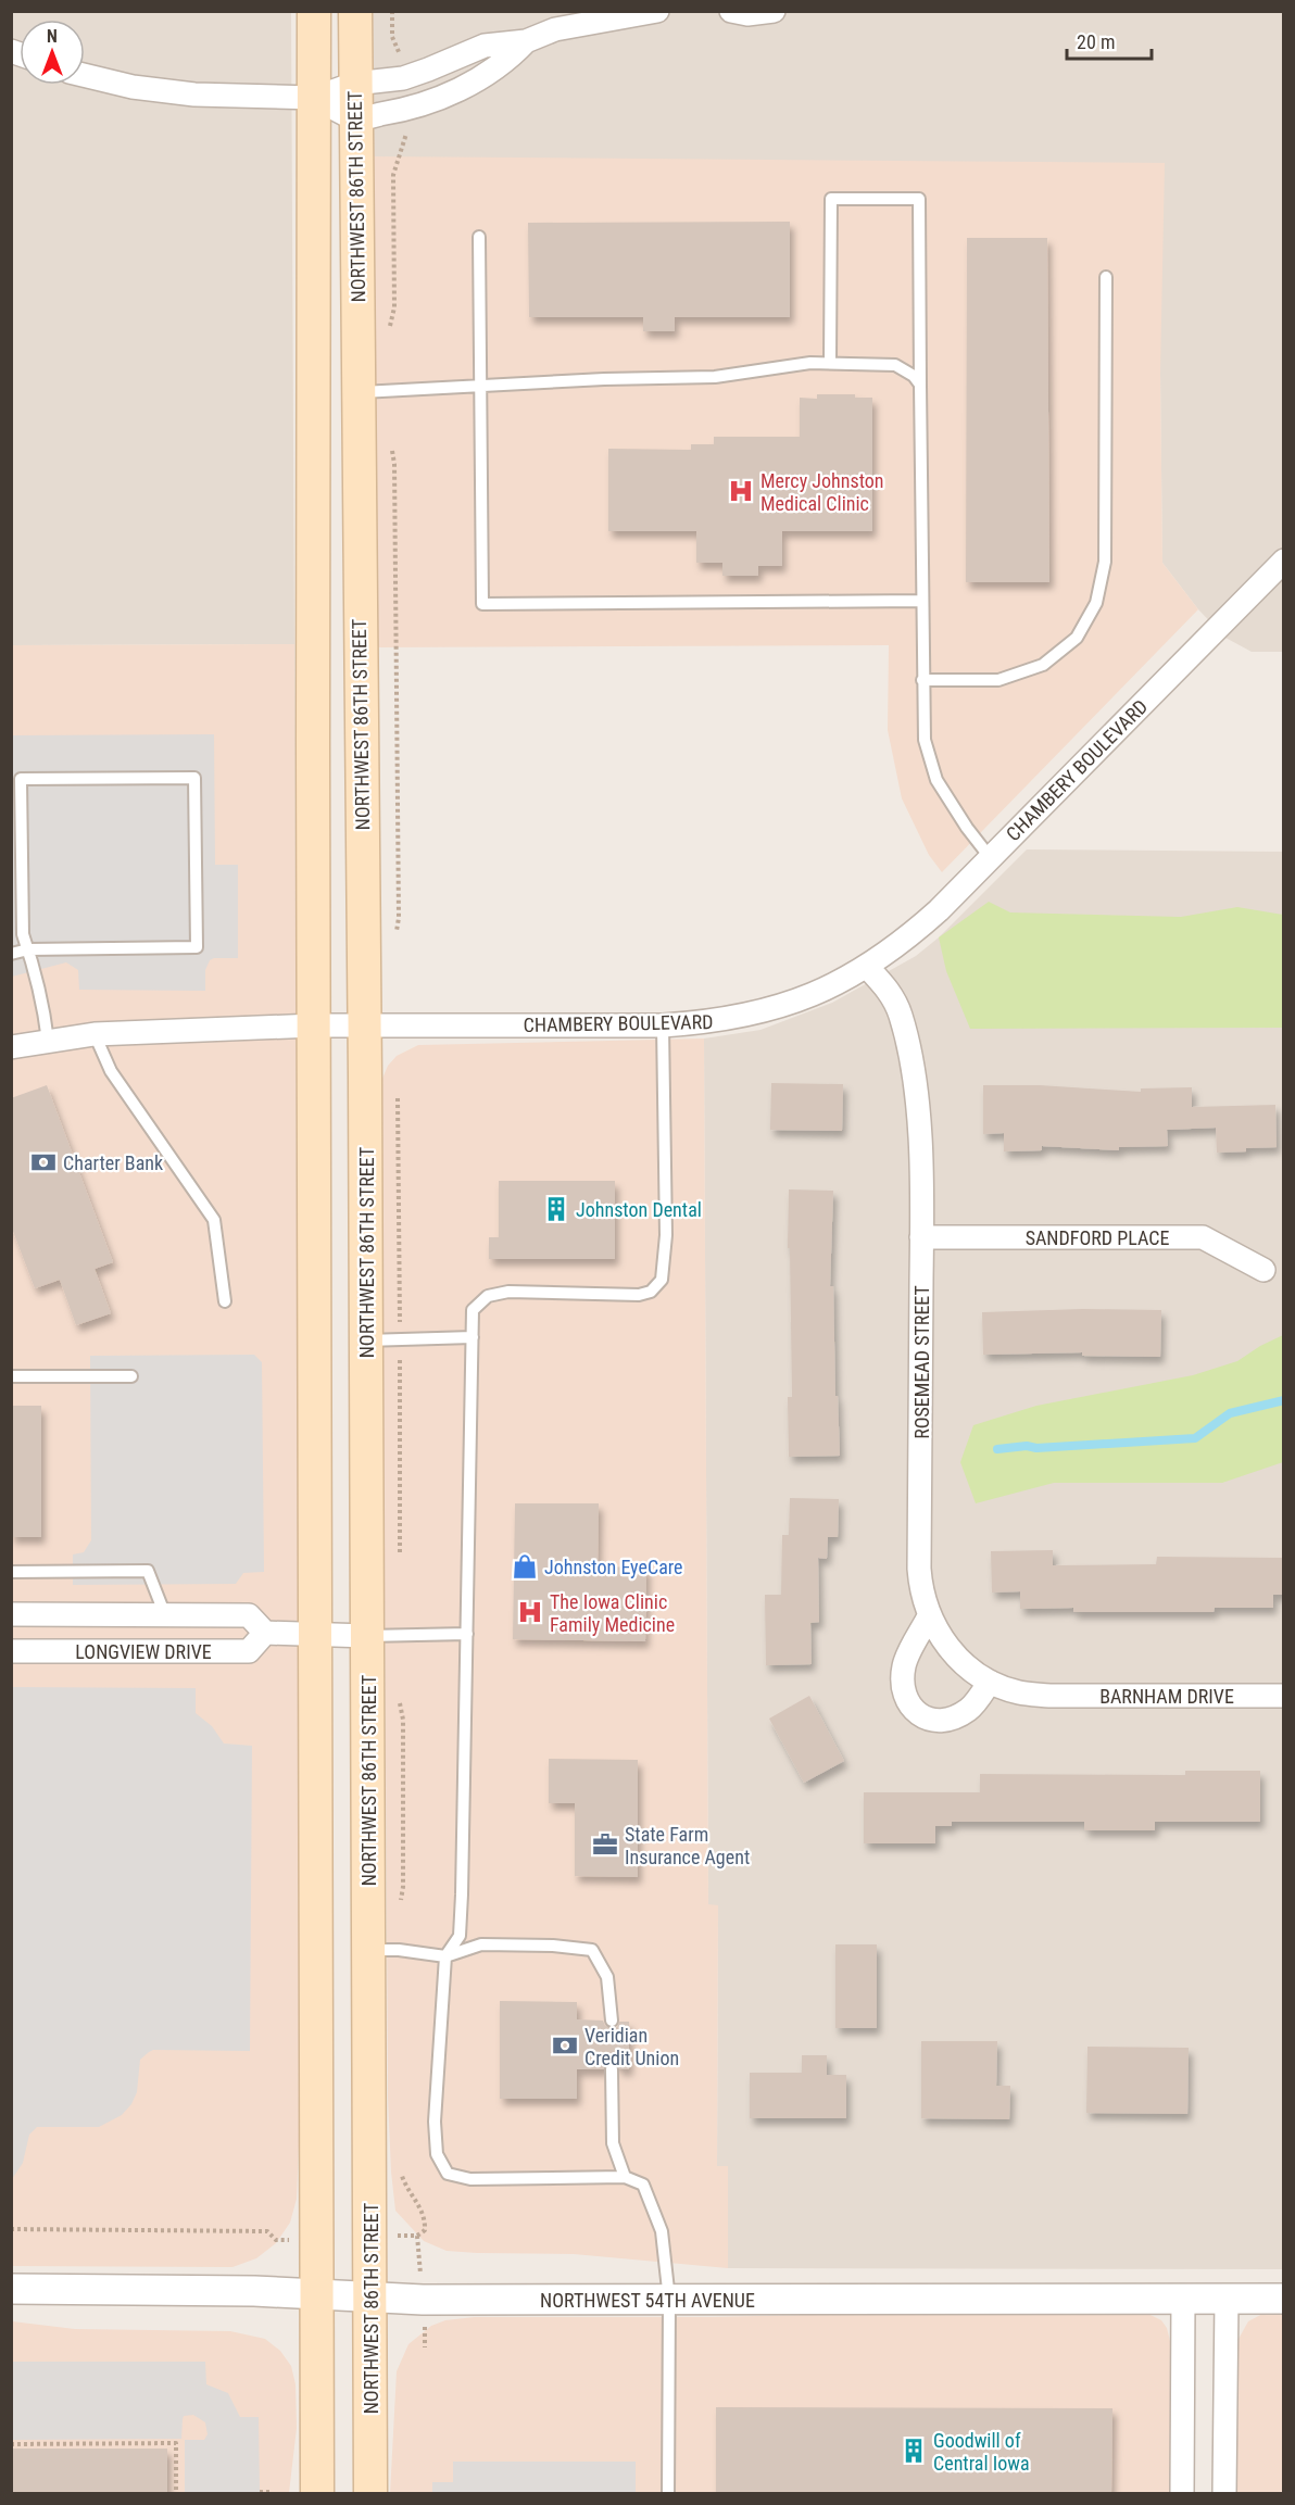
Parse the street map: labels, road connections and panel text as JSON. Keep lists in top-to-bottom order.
{
  "streets": {
    "main road": ["NORTHWEST 86TH STREET"],
    "street": [
      "CHAMBERY BOULEVARD",
      "SANDFORD PLACE",
      "ROSEMEAD STREET",
      "LONGVIEW DRIVE",
      "BARNHAM DRIVE",
      "NORTHWEST 54TH AVENUE"
    ]
  },
  "crossings": [
    ["NORTHWEST 86TH STREET", "CHAMBERY BOULEVARD"],
    ["NORTHWEST 86TH STREET", "NORTHWEST 54TH AVENUE"],
    ["CHAMBERY BOULEVARD", "ROSEMEAD STREET"],
    ["SANDFORD PLACE", "ROSEMEAD STREET"],
    ["ROSEMEAD STREET", "BARNHAM DRIVE"]
  ],
  "places": {
    "hospital": ["Mercy Johnston Medical Clinic", "The Iowa Clinic Family Medicine"],
    "bank": ["Charter Bank", "Veridian Credit Union"],
    "building": ["Johnston Dental", "Goodwill of Central Iowa"],
    "shop": ["Johnston EyeCare"],
    "office": ["State Farm Insurance Agent"]
  },
  "scale_bar": "20 m",
  "north": "top"
}
